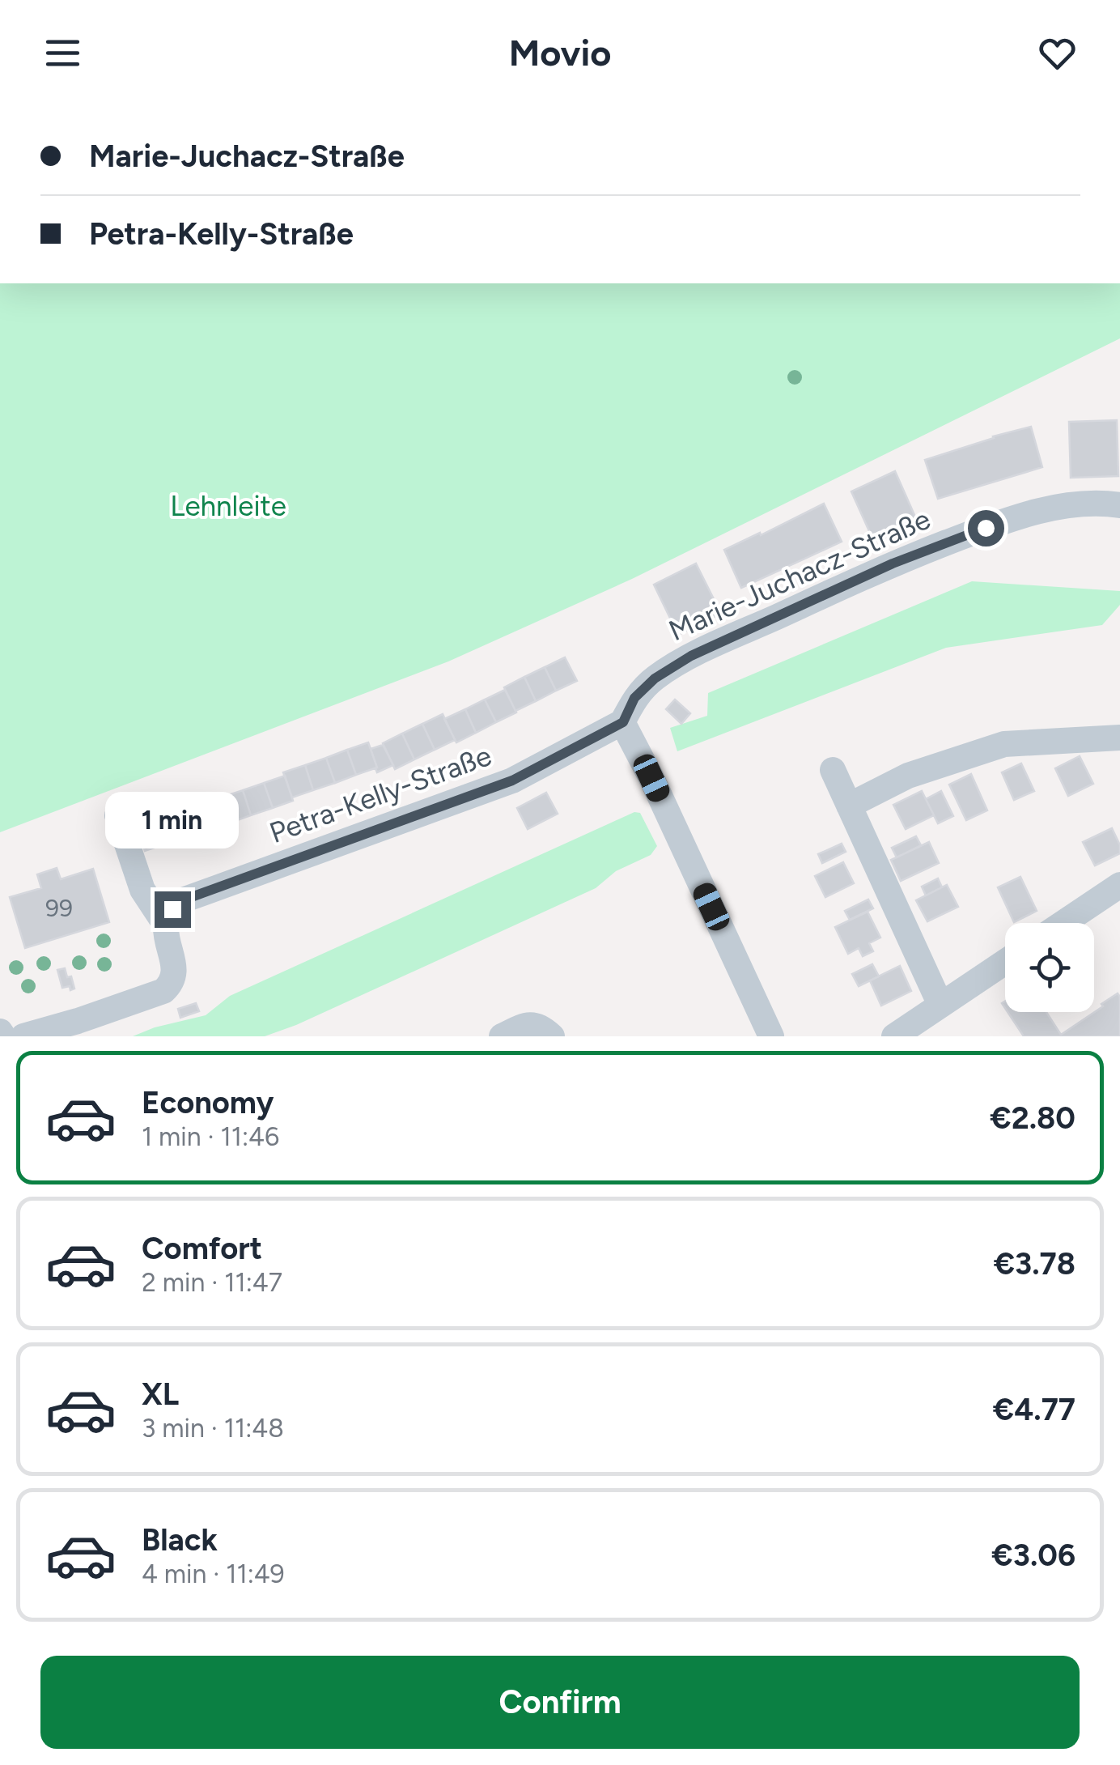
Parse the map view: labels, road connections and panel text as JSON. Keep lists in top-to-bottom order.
{
  "streets": {
    "street": ["Marie-Juchacz-Straße", "Petra-Kelly-Straße"]
  },
  "crossings": [
    ["Marie-Juchacz-Straße", "Petra-Kelly-Straße"]
  ],
  "parks": ["Lehnleite"],
  "house_numbers": ["99"],
  "page": {
    "header": "Movio",
    "banner": ["Marie-Juchacz-Straße", "Petra-Kelly-Straße"],
    "bubble": "1 min",
    "list": [
      {
        "name": "Economy",
        "note": "1 min · 11:46",
        "value": "€2.80"
      },
      {
        "name": "Comfort",
        "note": "2 min · 11:47",
        "value": "€3.78"
      },
      {
        "name": "XL",
        "note": "3 min · 11:48",
        "value": "€4.77"
      },
      {
        "name": "Black",
        "note": "4 min · 11:49",
        "value": "€3.06"
      }
    ],
    "buttons": "Confirm"
  }
}
